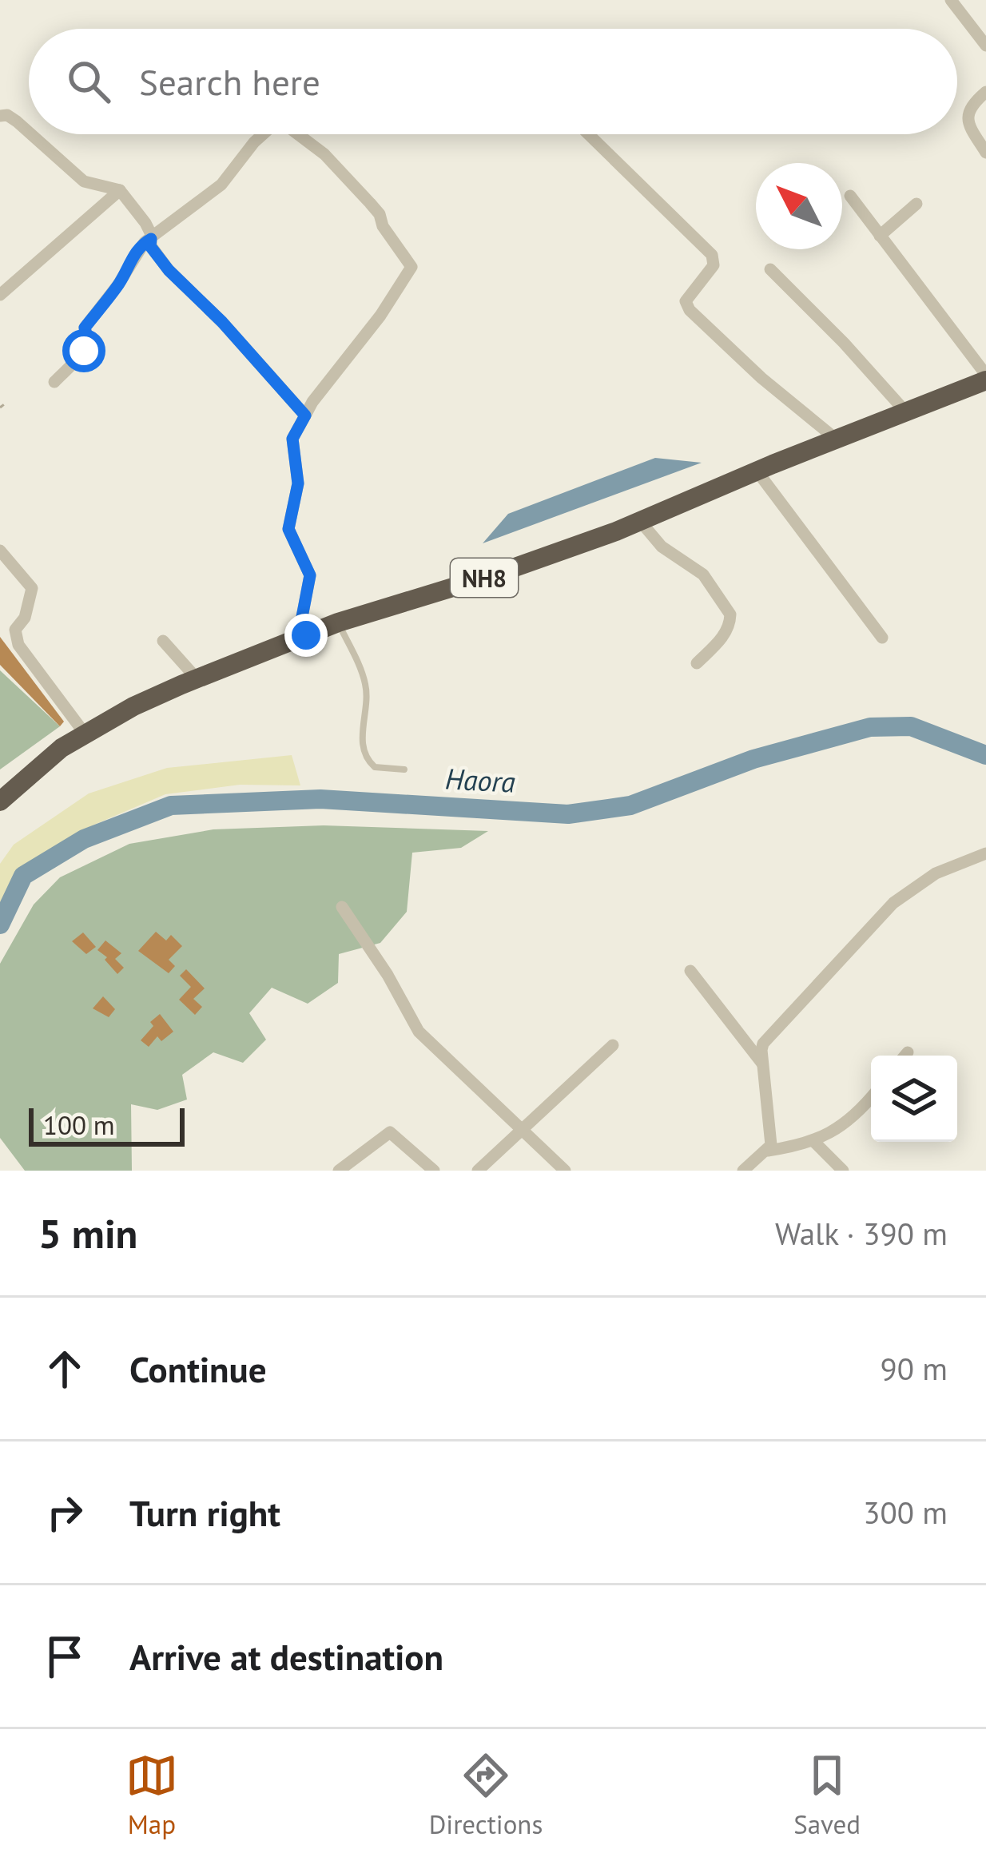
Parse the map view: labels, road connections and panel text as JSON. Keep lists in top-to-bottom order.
{
  "streets": {
    "highway": ["NH8"]
  },
  "water": ["Haora"],
  "scale_bar": "100 m",
  "north": "top left",
  "page": {
    "search": "Search here",
    "scale": "100 m",
    "heading": ["5 min", "Walk · 390 m"],
    "list": [
      ["Continue", "90 m"],
      ["Turn right", "300 m"],
      "Arrive at destination"
    ],
    "nav": ["Map", "Directions", "Saved"]
  }
}
